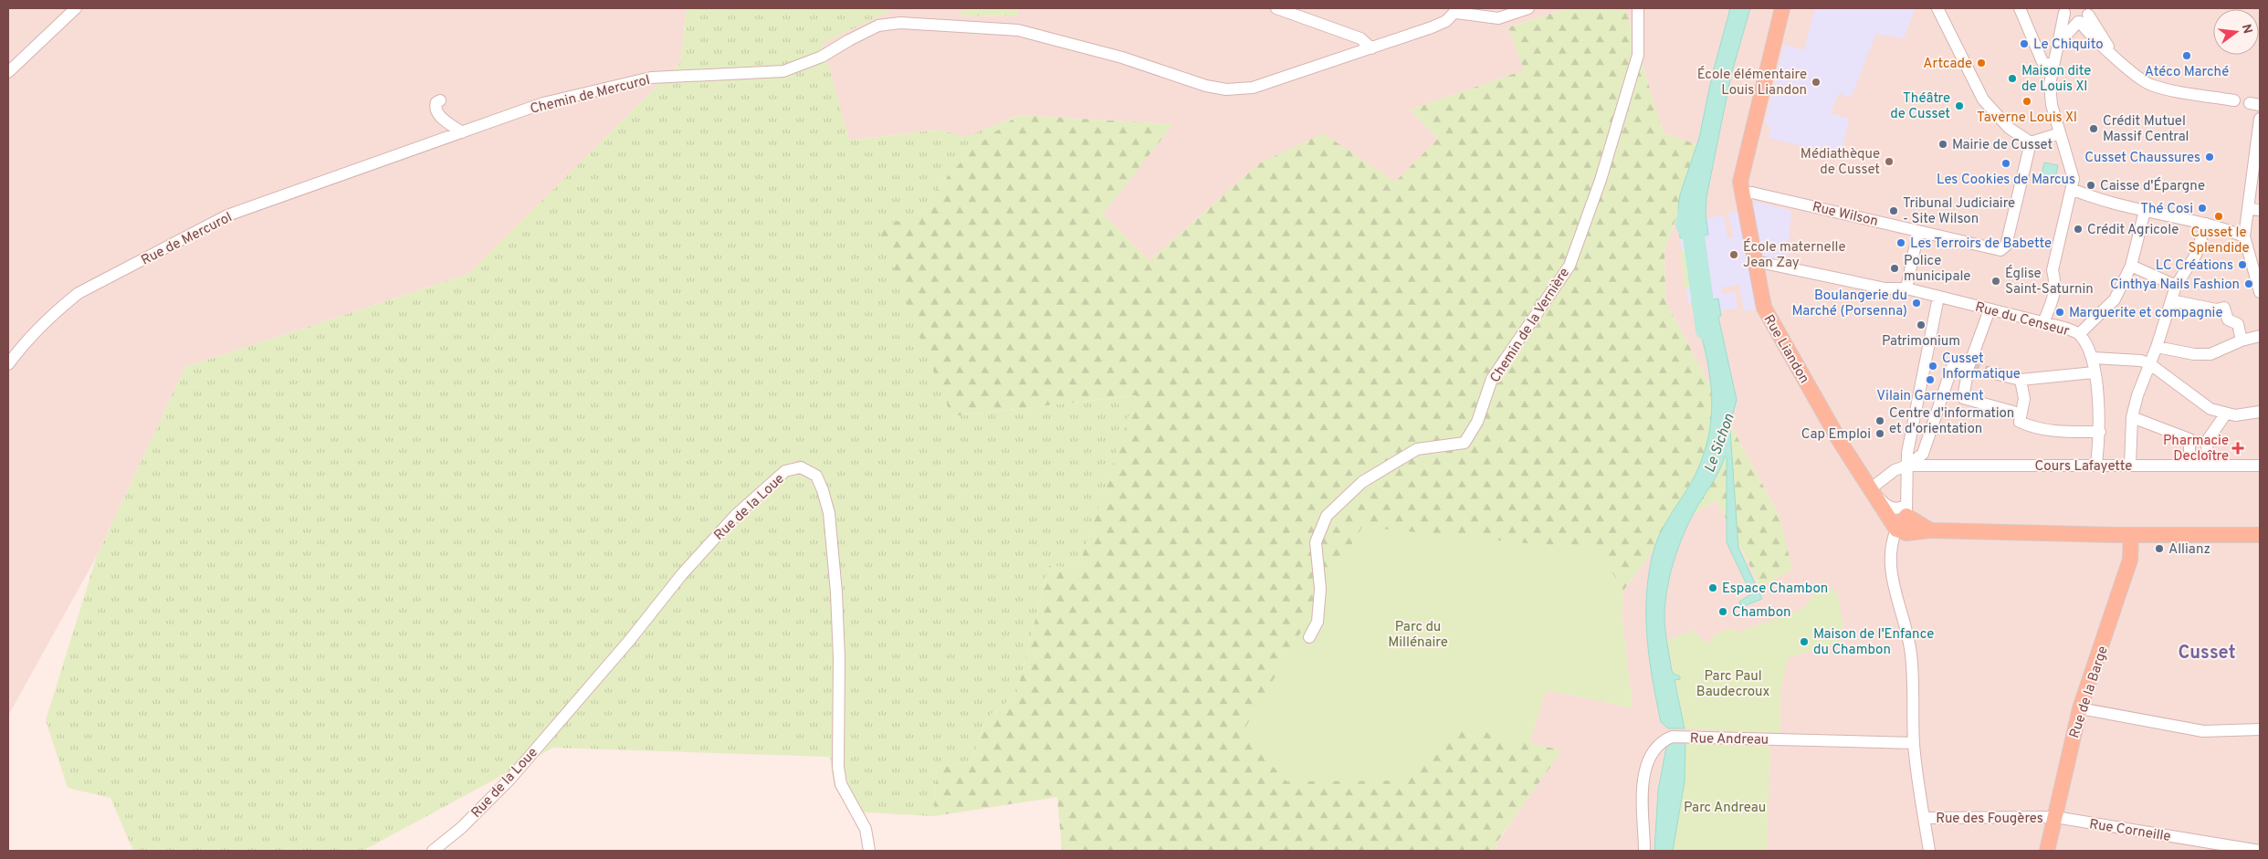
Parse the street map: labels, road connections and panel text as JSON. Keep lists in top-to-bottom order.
{
  "streets": {
    "main road": ["Rue Liandon", "Rue de la Barge"],
    "street": [
      "Chemin de Mercurol",
      "Rue Wilson",
      "Rue de Mercurol",
      "Rue du Censeur",
      "Chemin de la Vernière",
      "Cours Lafayette",
      "Rue de la Loue",
      "Rue Andreau",
      "Rue des Fougères",
      "Rue Corneille"
    ]
  },
  "crossings": [
    ["Chemin de Mercurol", "Rue de Mercurol"],
    ["Rue Wilson", "Rue Liandon"],
    ["Rue du Censeur", "Rue Liandon"],
    ["Rue de la Barge", "Rue des Fougères"],
    ["Rue de la Barge", "Rue Corneille"],
    ["Rue des Fougères", "Rue Corneille"]
  ],
  "districts": ["Cusset"],
  "water": ["Le Sichon"],
  "parks": ["Parc du Millénaire", "Parc Paul Baudecroux", "Parc Andreau"],
  "places": {
    "other": [
      "Le Chiquito",
      "Atéco Marché",
      "Artcade",
      "Maison dite de Louis XI",
      "École élémentaire Louis Liandon",
      "Taverne Louis XI",
      "Théâtre de Cusset",
      "Crédit Mutuel Massif Central",
      "Mairie de Cusset",
      "Cusset Chaussures",
      "Médiathèque de Cusset",
      "Les Cookies de Marcus",
      "Caisse d'Épargne",
      "Thé Cosi",
      "Tribunal Judiciaire - Site Wilson",
      "Cusset le Splendide",
      "Crédit Agricole",
      "Les Terroirs de Babette",
      "École maternelle Jean Zay",
      "LC Créations",
      "Police municipale",
      "Église Saint-Saturnin",
      "Cinthya Nails Fashion",
      "Boulangerie du Marché (Porsenna)",
      "Marguerite et compagnie",
      "Patrimonium",
      "Cusset Informatique",
      "Vilain Garnement",
      "Centre d'information et d'orientation",
      "Cap Emploi",
      "Allianz",
      "Espace Chambon",
      "Chambon",
      "Maison de l'Enfance du Chambon"
    ],
    "health": ["Pharmacie Decloître"]
  },
  "north": "right"
}
